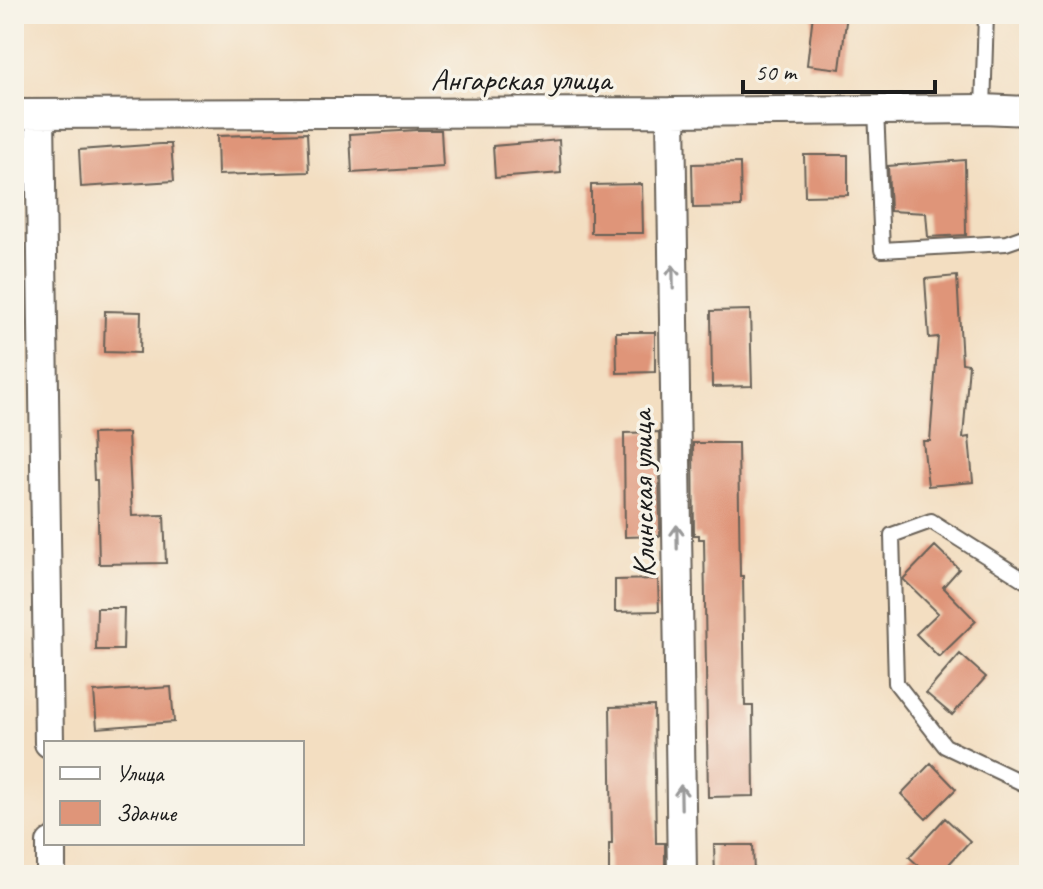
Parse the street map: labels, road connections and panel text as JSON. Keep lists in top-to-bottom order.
{
  "streets": {
    "street": ["Ангарская улица", "Клинская улица"]
  },
  "crossings": [
    ["Ангарская улица", "Клинская улица"]
  ],
  "one_way": ["Клинская улица"],
  "legend": ["Улица", "Здание"],
  "scale_bar": "50 m"
}
